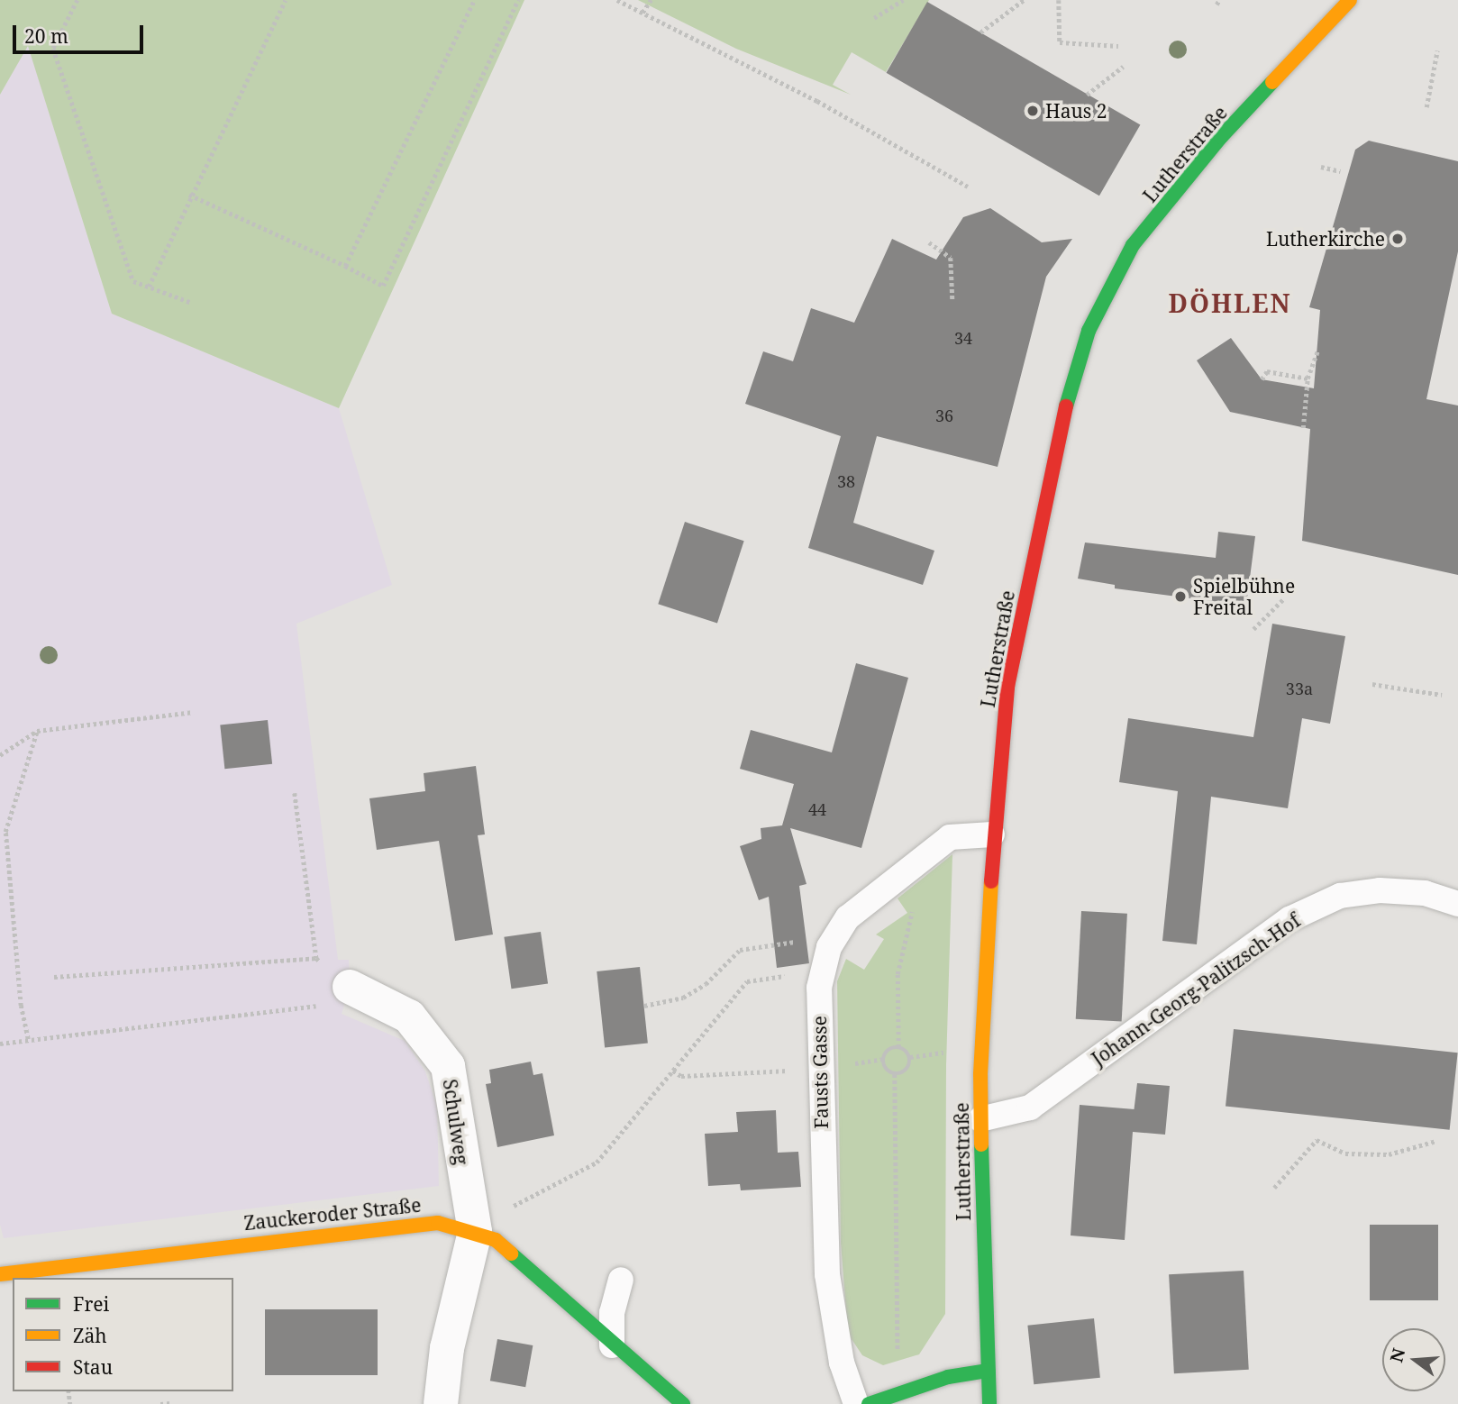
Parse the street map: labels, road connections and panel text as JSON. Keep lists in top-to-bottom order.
{
  "streets": {
    "street": ["Lutherstraße", "Schulweg", "Zauckeroder Straße"],
    "lane": ["Johann-Georg-Palitzsch-Hof", "Fausts Gasse"]
  },
  "crossings": [
    ["Lutherstraße", "Johann-Georg-Palitzsch-Hof"],
    ["Lutherstraße", "Fausts Gasse"],
    ["Schulweg", "Zauckeroder Straße"]
  ],
  "districts": ["DÖHLEN"],
  "places": ["Haus 2", "Lutherkirche", "Spielbühne Freital"],
  "house_numbers": [
    "34",
    "36",
    "38",
    "33a",
    "44"
  ],
  "legend": ["Frei", "Zäh", "Stau"],
  "scale_bar": "20 m",
  "north": "left"
}
